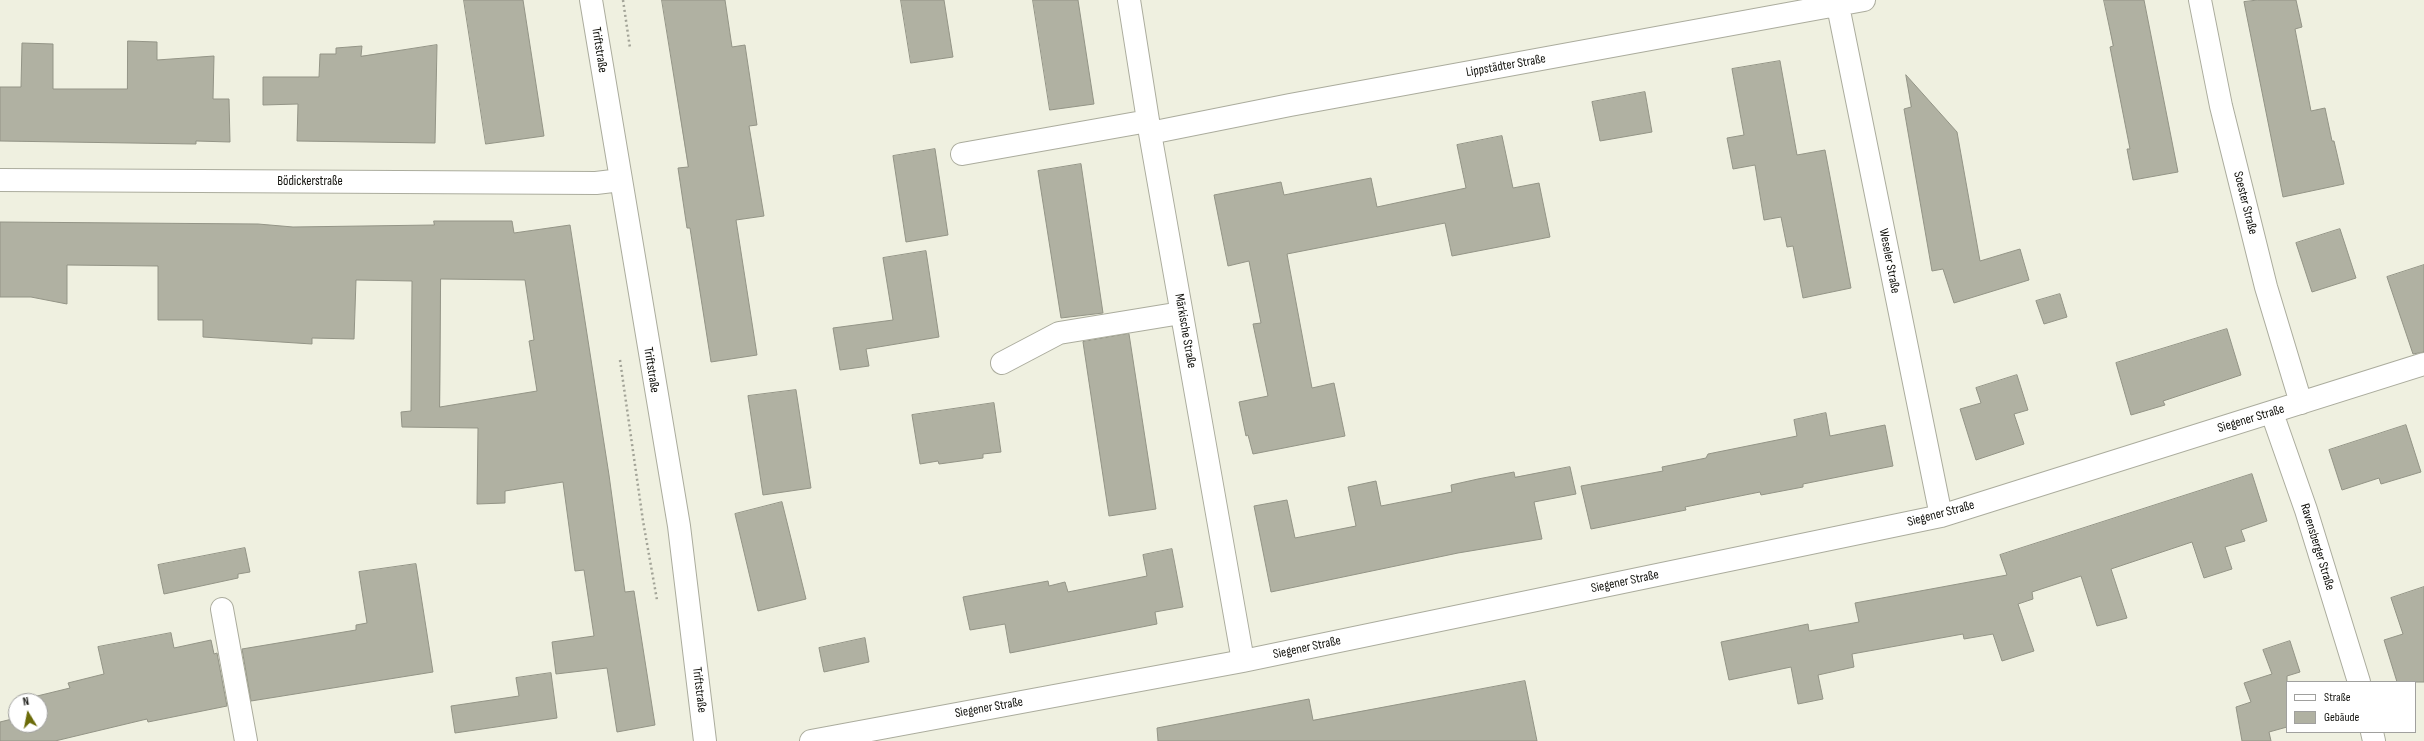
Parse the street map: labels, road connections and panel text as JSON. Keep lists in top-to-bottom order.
{
  "streets": {
    "street": [
      "Triftstraße",
      "Lippstädter Straße",
      "Bödickerstraße",
      "Soester Straße",
      "Weseler Straße",
      "Märkische Straße",
      "Siegener Straße",
      "Ravensberger Straße"
    ]
  },
  "crossings": [
    ["Triftstraße", "Bödickerstraße"],
    ["Lippstädter Straße", "Weseler Straße"],
    ["Lippstädter Straße", "Märkische Straße"],
    ["Soester Straße", "Siegener Straße"],
    ["Weseler Straße", "Siegener Straße"],
    ["Märkische Straße", "Siegener Straße"],
    ["Siegener Straße", "Ravensberger Straße"]
  ],
  "legend": ["Straße", "Gebäude"],
  "north": "top"
}
